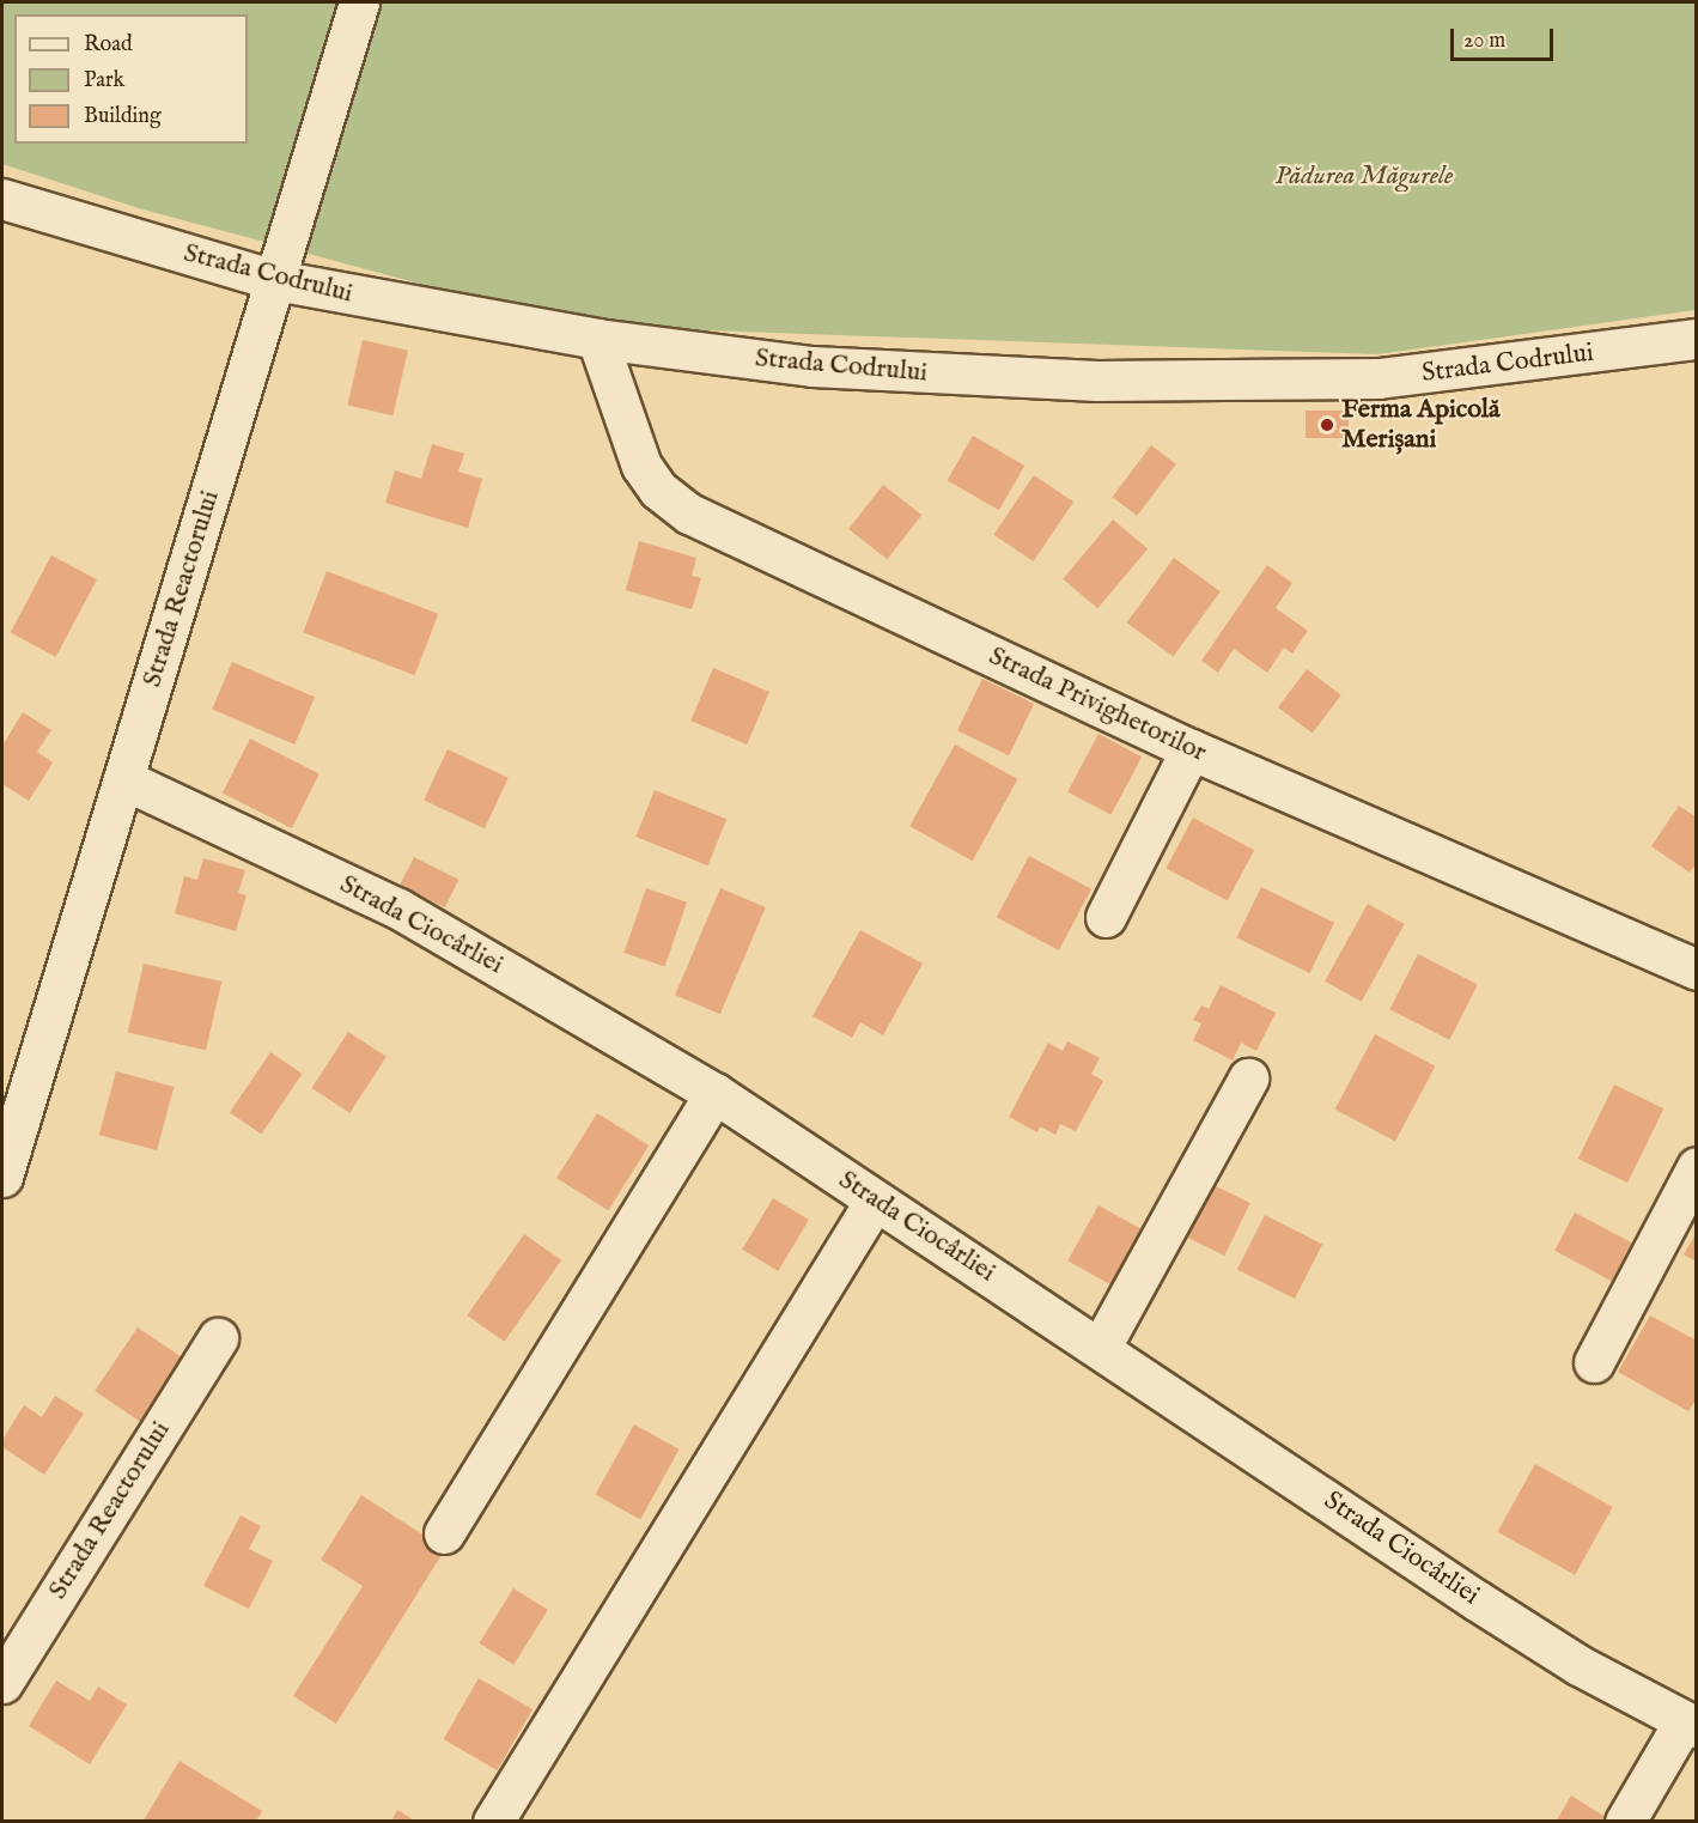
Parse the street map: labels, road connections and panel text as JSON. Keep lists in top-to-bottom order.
{
  "streets": {
    "street": [
      "Strada Codrului",
      "Strada Reactorului",
      "Strada Privighetorilor",
      "Strada Ciocârliei"
    ]
  },
  "crossings": [
    ["Strada Codrului", "Strada Reactorului"],
    ["Strada Codrului", "Strada Privighetorilor"],
    ["Strada Reactorului", "Strada Ciocârliei"]
  ],
  "parks": ["Pădurea Măgurele"],
  "places": ["Ferma Apicolă Merișani"],
  "legend": ["Road", "Park", "Building"],
  "scale_bar": "20 m"
}
